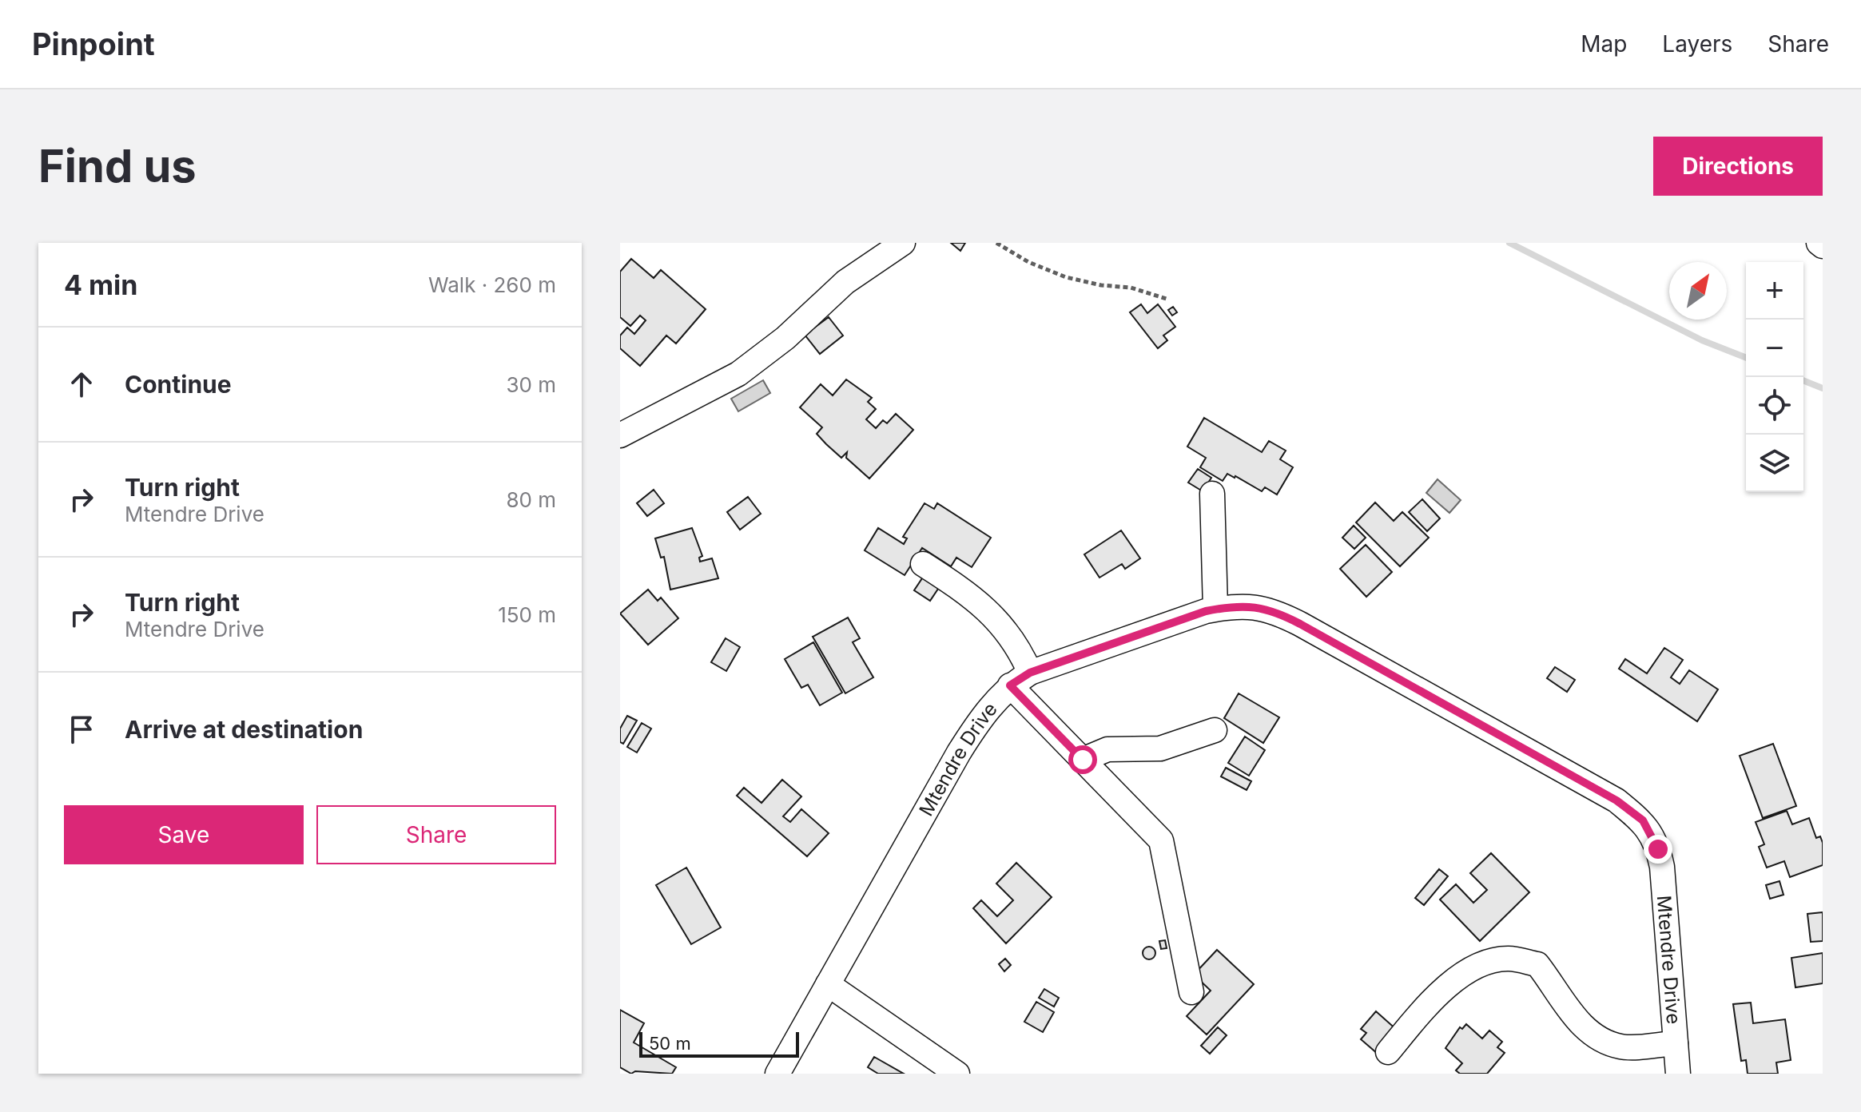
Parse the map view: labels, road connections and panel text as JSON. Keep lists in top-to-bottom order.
{
  "streets": {
    "street": ["Mtendre Drive"]
  },
  "scale_bar": "50 m",
  "north": "top right",
  "page": {
    "header": "Pinpoint",
    "nav": ["Map", "Layers", "Share"],
    "buttons": [
      "Directions",
      ["Save", "Share"]
    ],
    "title": "Find us",
    "heading": ["4 min", "Walk · 260 m"],
    "map_buttons": ["+", "−"],
    "list": [
      ["Continue", "30 m"],
      ["Turn right", "Mtendre Drive", "80 m"],
      ["Turn right", "Mtendre Drive", "150 m"],
      "Arrive at destination"
    ],
    "scale": "50 m"
  }
}
